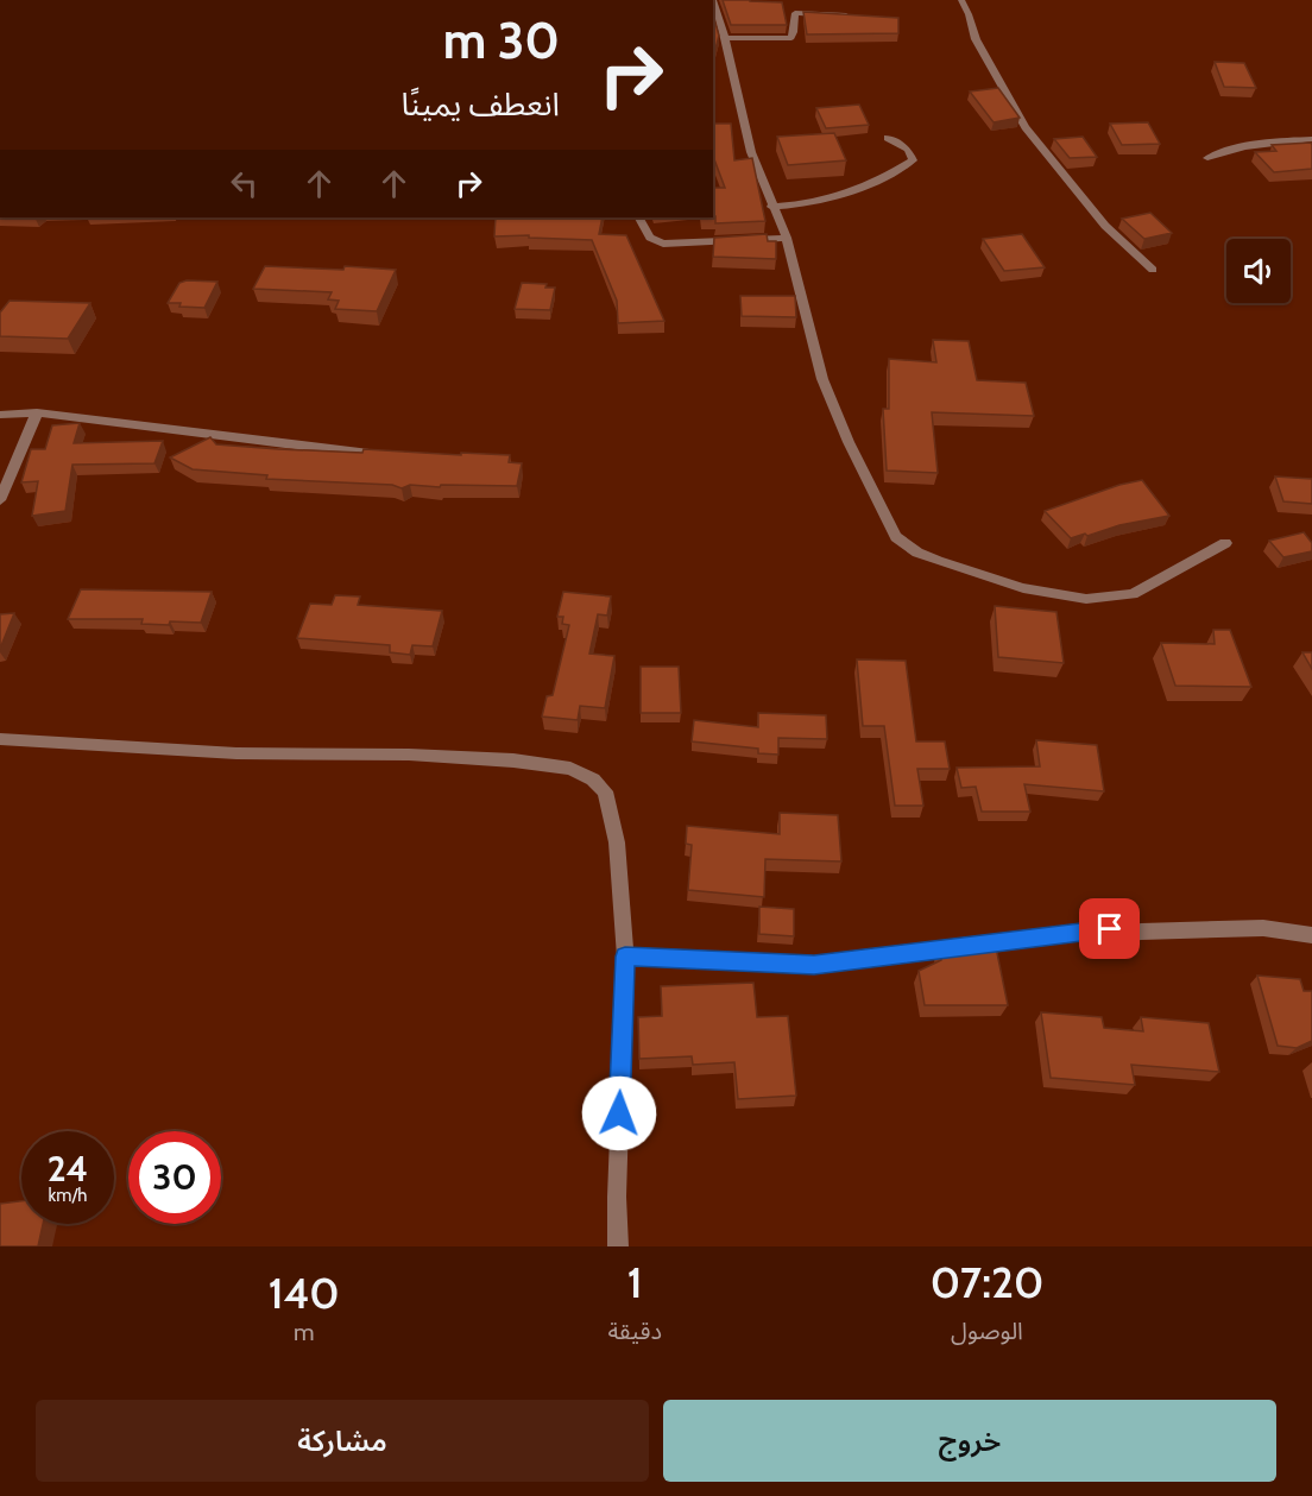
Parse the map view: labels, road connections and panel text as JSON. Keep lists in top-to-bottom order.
{
  "page": {
    "turn": ["30 m", "انعطف يمينًا"],
    "speed": "24 km/h",
    "limit": "30",
    "eta": [
      "07:20",
      "الوصول",
      "1",
      "دقيقة",
      "140",
      "m"
    ],
    "buttons": ["خروج", "مشاركة"]
  }
}
